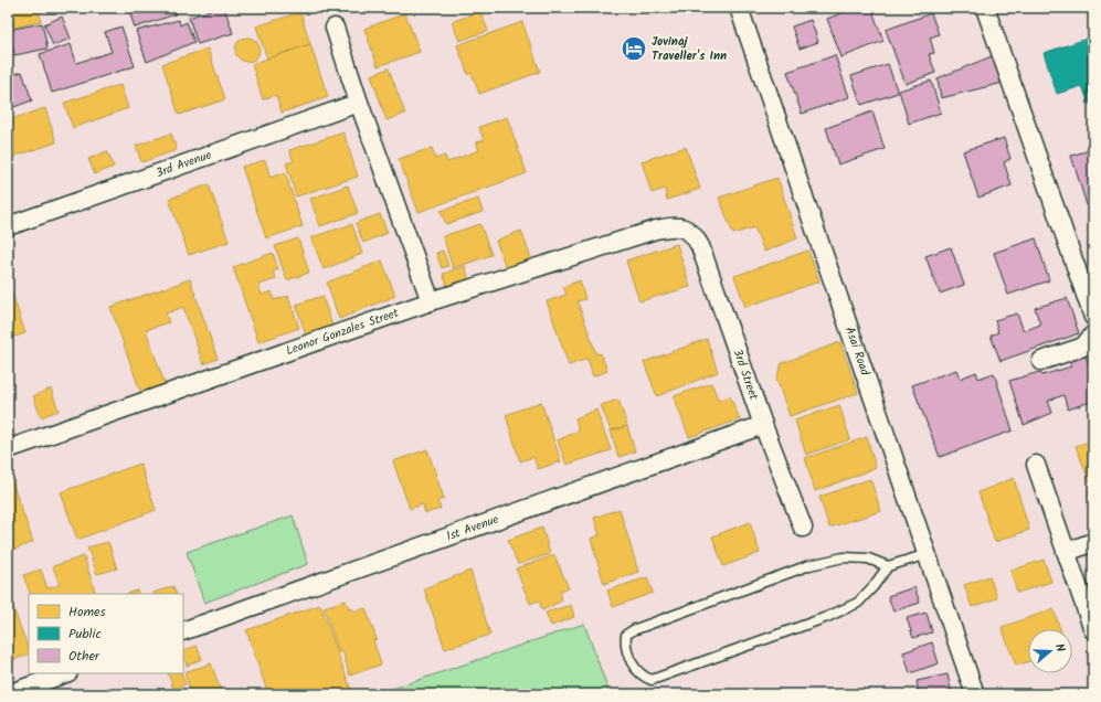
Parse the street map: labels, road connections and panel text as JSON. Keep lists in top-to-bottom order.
{
  "streets": {
    "street": [
      "3rd Avenue",
      "Leonor Gonzales Street",
      "Asai Road",
      "3rd Street",
      "1st Avenue"
    ]
  },
  "crossings": [
    ["Leonor Gonzales Street", "3rd Street"],
    ["3rd Street", "1st Avenue"]
  ],
  "places": {
    "hotel": ["Jovinaj Traveller's Inn"]
  },
  "legend": ["Homes", "Public", "Other"],
  "north": "right"
}
